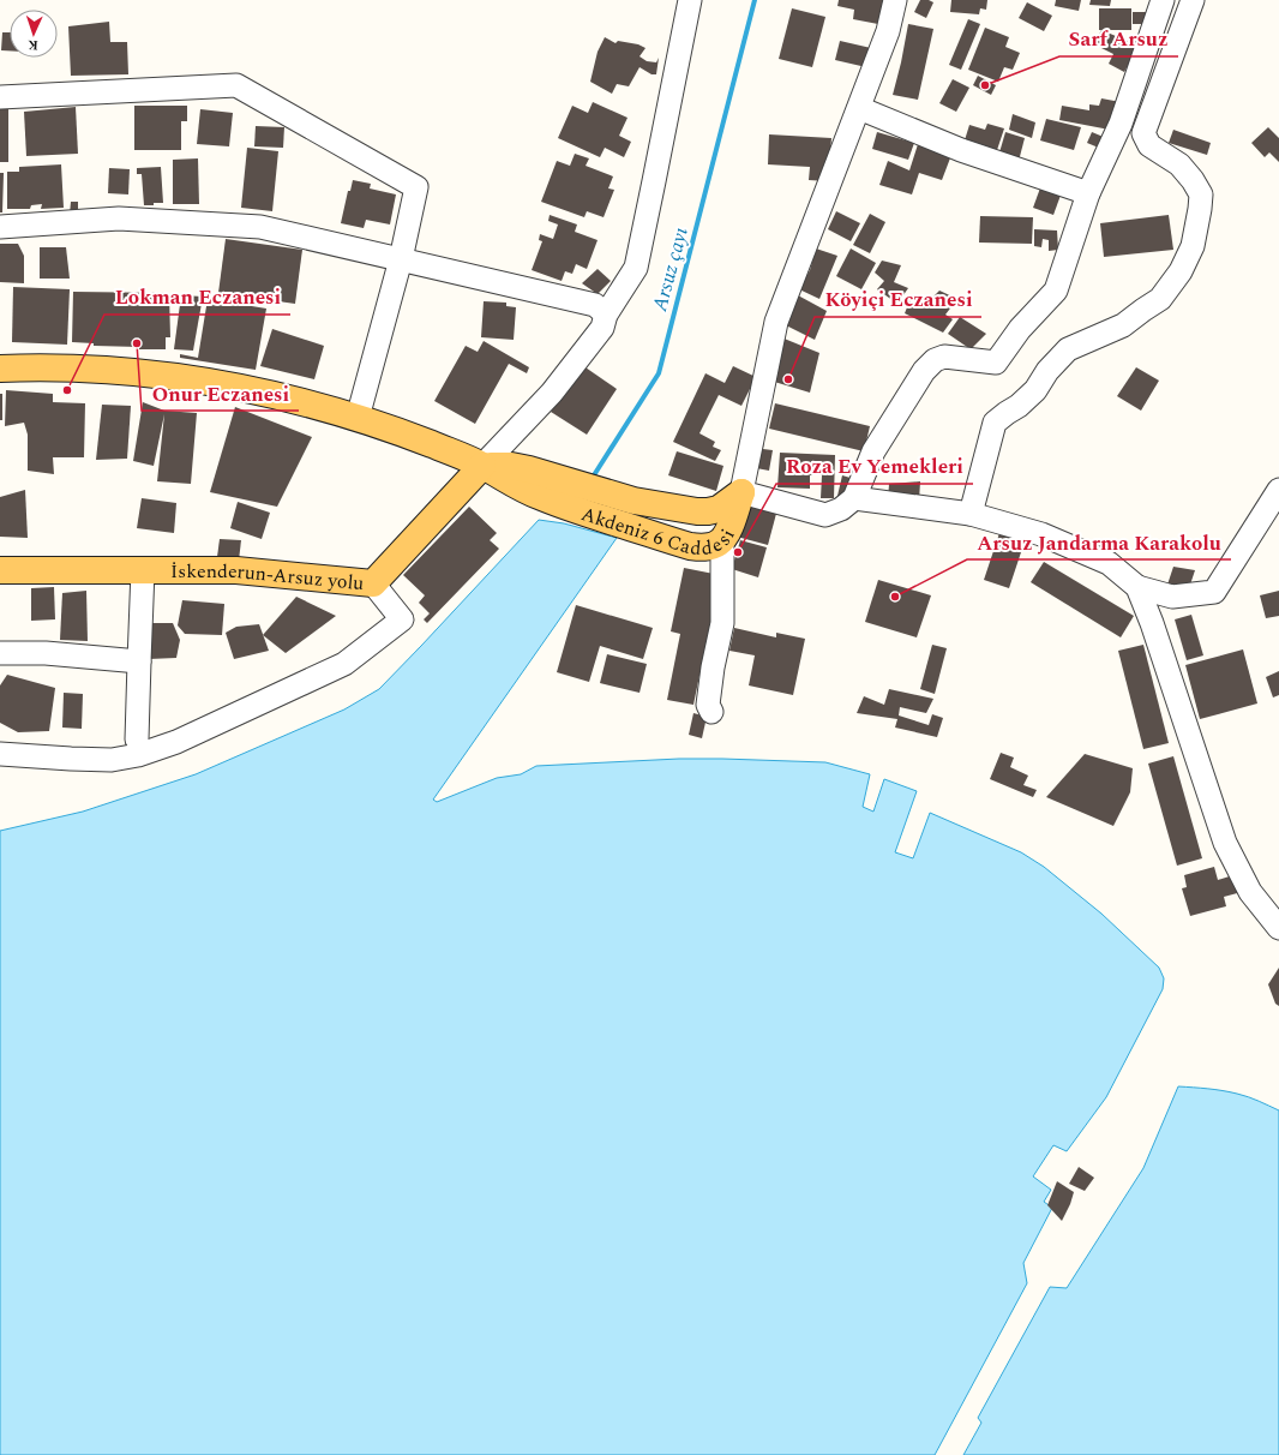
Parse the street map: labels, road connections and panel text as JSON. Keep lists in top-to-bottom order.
{
  "streets": {
    "main road": ["Akdeniz 6 Caddesi", "İskenderun-Arsuz yolu"]
  },
  "crossings": [
    ["Akdeniz 6 Caddesi", "İskenderun-Arsuz yolu"]
  ],
  "water": ["Arsuz çayı"],
  "places": [
    "Sarf Arsuz",
    "Onur Eczanesi",
    "Köyiçi Eczanesi",
    "Lokman Eczanesi",
    "Roza Ev Yemekleri",
    "Arsuz Jandarma Karakolu"
  ],
  "north": "bottom"
}
